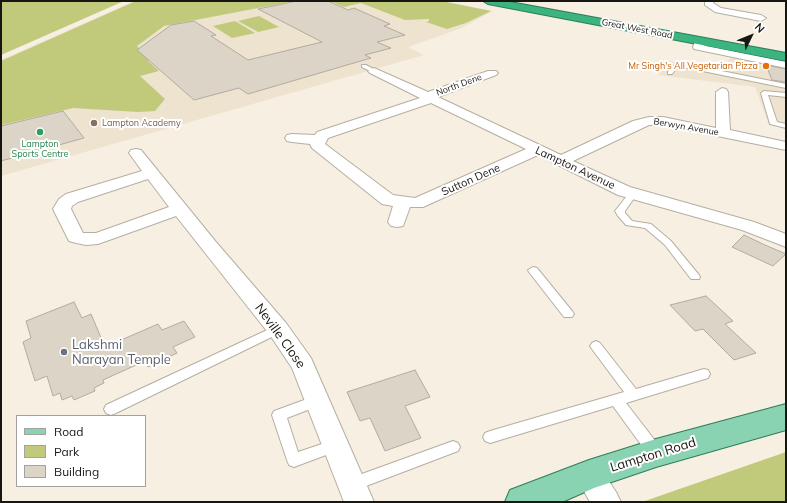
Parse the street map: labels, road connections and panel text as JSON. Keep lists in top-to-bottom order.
{
  "streets": {
    "highway": ["Great West Road"],
    "main road": ["Lampton Road"],
    "street": [
      "North Dene",
      "Berwyn Avenue",
      "Lampton Avenue",
      "Sutton Dene",
      "Neville Close"
    ]
  },
  "crossings": [
    ["North Dene", "Lampton Avenue"],
    ["Berwyn Avenue", "Lampton Avenue"],
    ["Lampton Avenue", "Sutton Dene"]
  ],
  "places": [
    "Mr Singh's All Vegetarian Pizza",
    "Lampton Academy",
    "Lampton Sports Centre",
    "Lakshmi Narayan Temple"
  ],
  "legend": ["Road", "Park", "Building"],
  "north": "top right"
}
